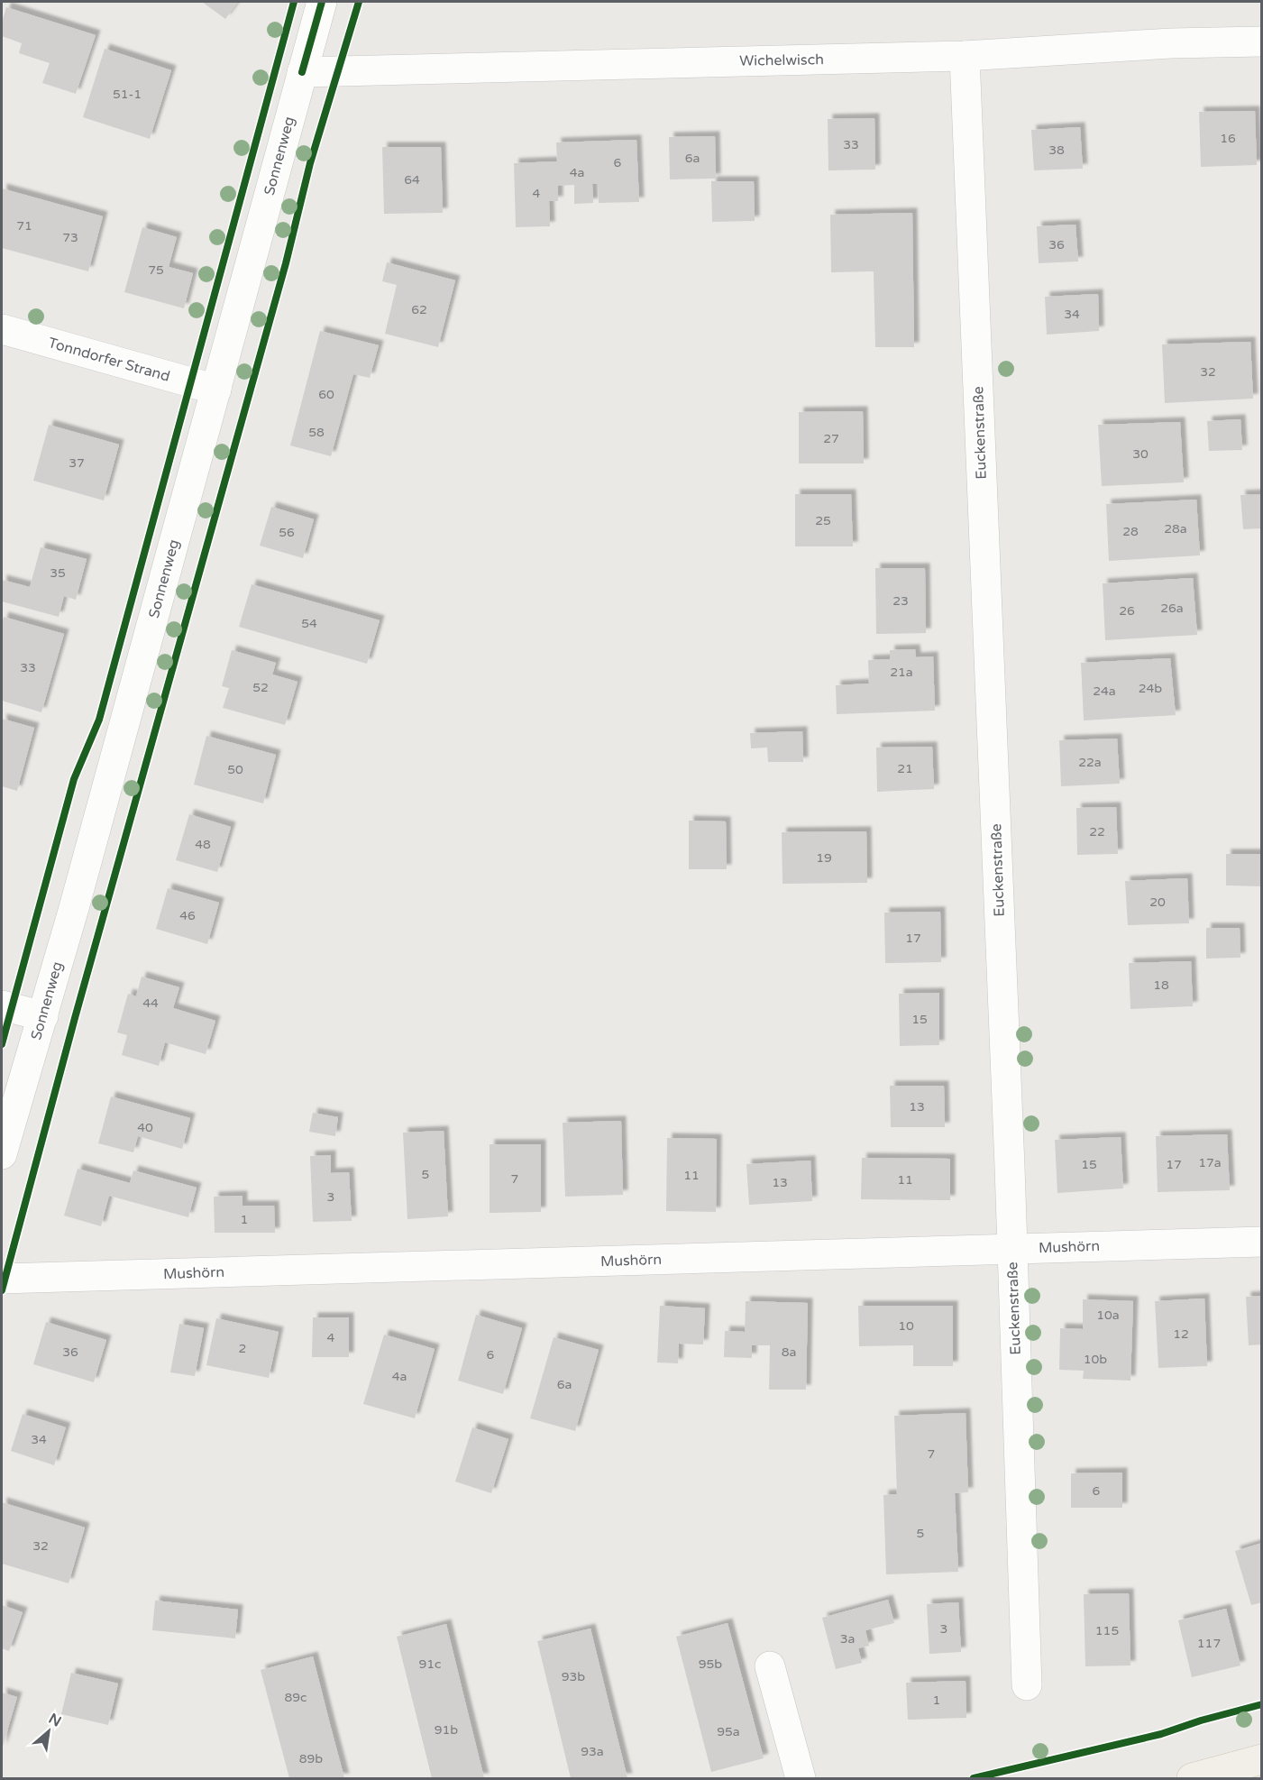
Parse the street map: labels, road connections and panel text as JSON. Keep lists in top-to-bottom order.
{
  "streets": {
    "street": [
      "Wichelwisch",
      "Sonnenweg",
      "Tonndorfer Strand",
      "Euckenstraße",
      "Mushörn"
    ]
  },
  "crossings": [
    ["Wichelwisch", "Sonnenweg"],
    ["Wichelwisch", "Euckenstraße"],
    ["Sonnenweg", "Tonndorfer Strand"],
    ["Euckenstraße", "Mushörn"]
  ],
  "house_numbers": [
    "51-1",
    "16",
    "33",
    "38",
    "6a",
    "6",
    "4a",
    "64",
    "4",
    "71",
    "73",
    "36",
    "75",
    "62",
    "34",
    "32",
    "60",
    "58",
    "27",
    "30",
    "37",
    "25",
    "28a",
    "28",
    "56",
    "35",
    "23",
    "26a",
    "26",
    "54",
    "33",
    "21a",
    "52",
    "24b",
    "24a",
    "22a",
    "21",
    "50",
    "22",
    "48",
    "19",
    "20",
    "46",
    "17",
    "18",
    "44",
    "15",
    "13",
    "40",
    "17a",
    "15",
    "17",
    "5",
    "11",
    "7",
    "11",
    "13",
    "3",
    "1",
    "10a",
    "10",
    "12",
    "4",
    "2",
    "36",
    "8a",
    "6",
    "10b",
    "4a",
    "6a",
    "34",
    "7",
    "6",
    "5",
    "32",
    "3",
    "115",
    "3a",
    "117",
    "91c",
    "95b",
    "93b",
    "89c",
    "1",
    "91b",
    "95a",
    "93a",
    "89b"
  ],
  "north": "top right"
}
